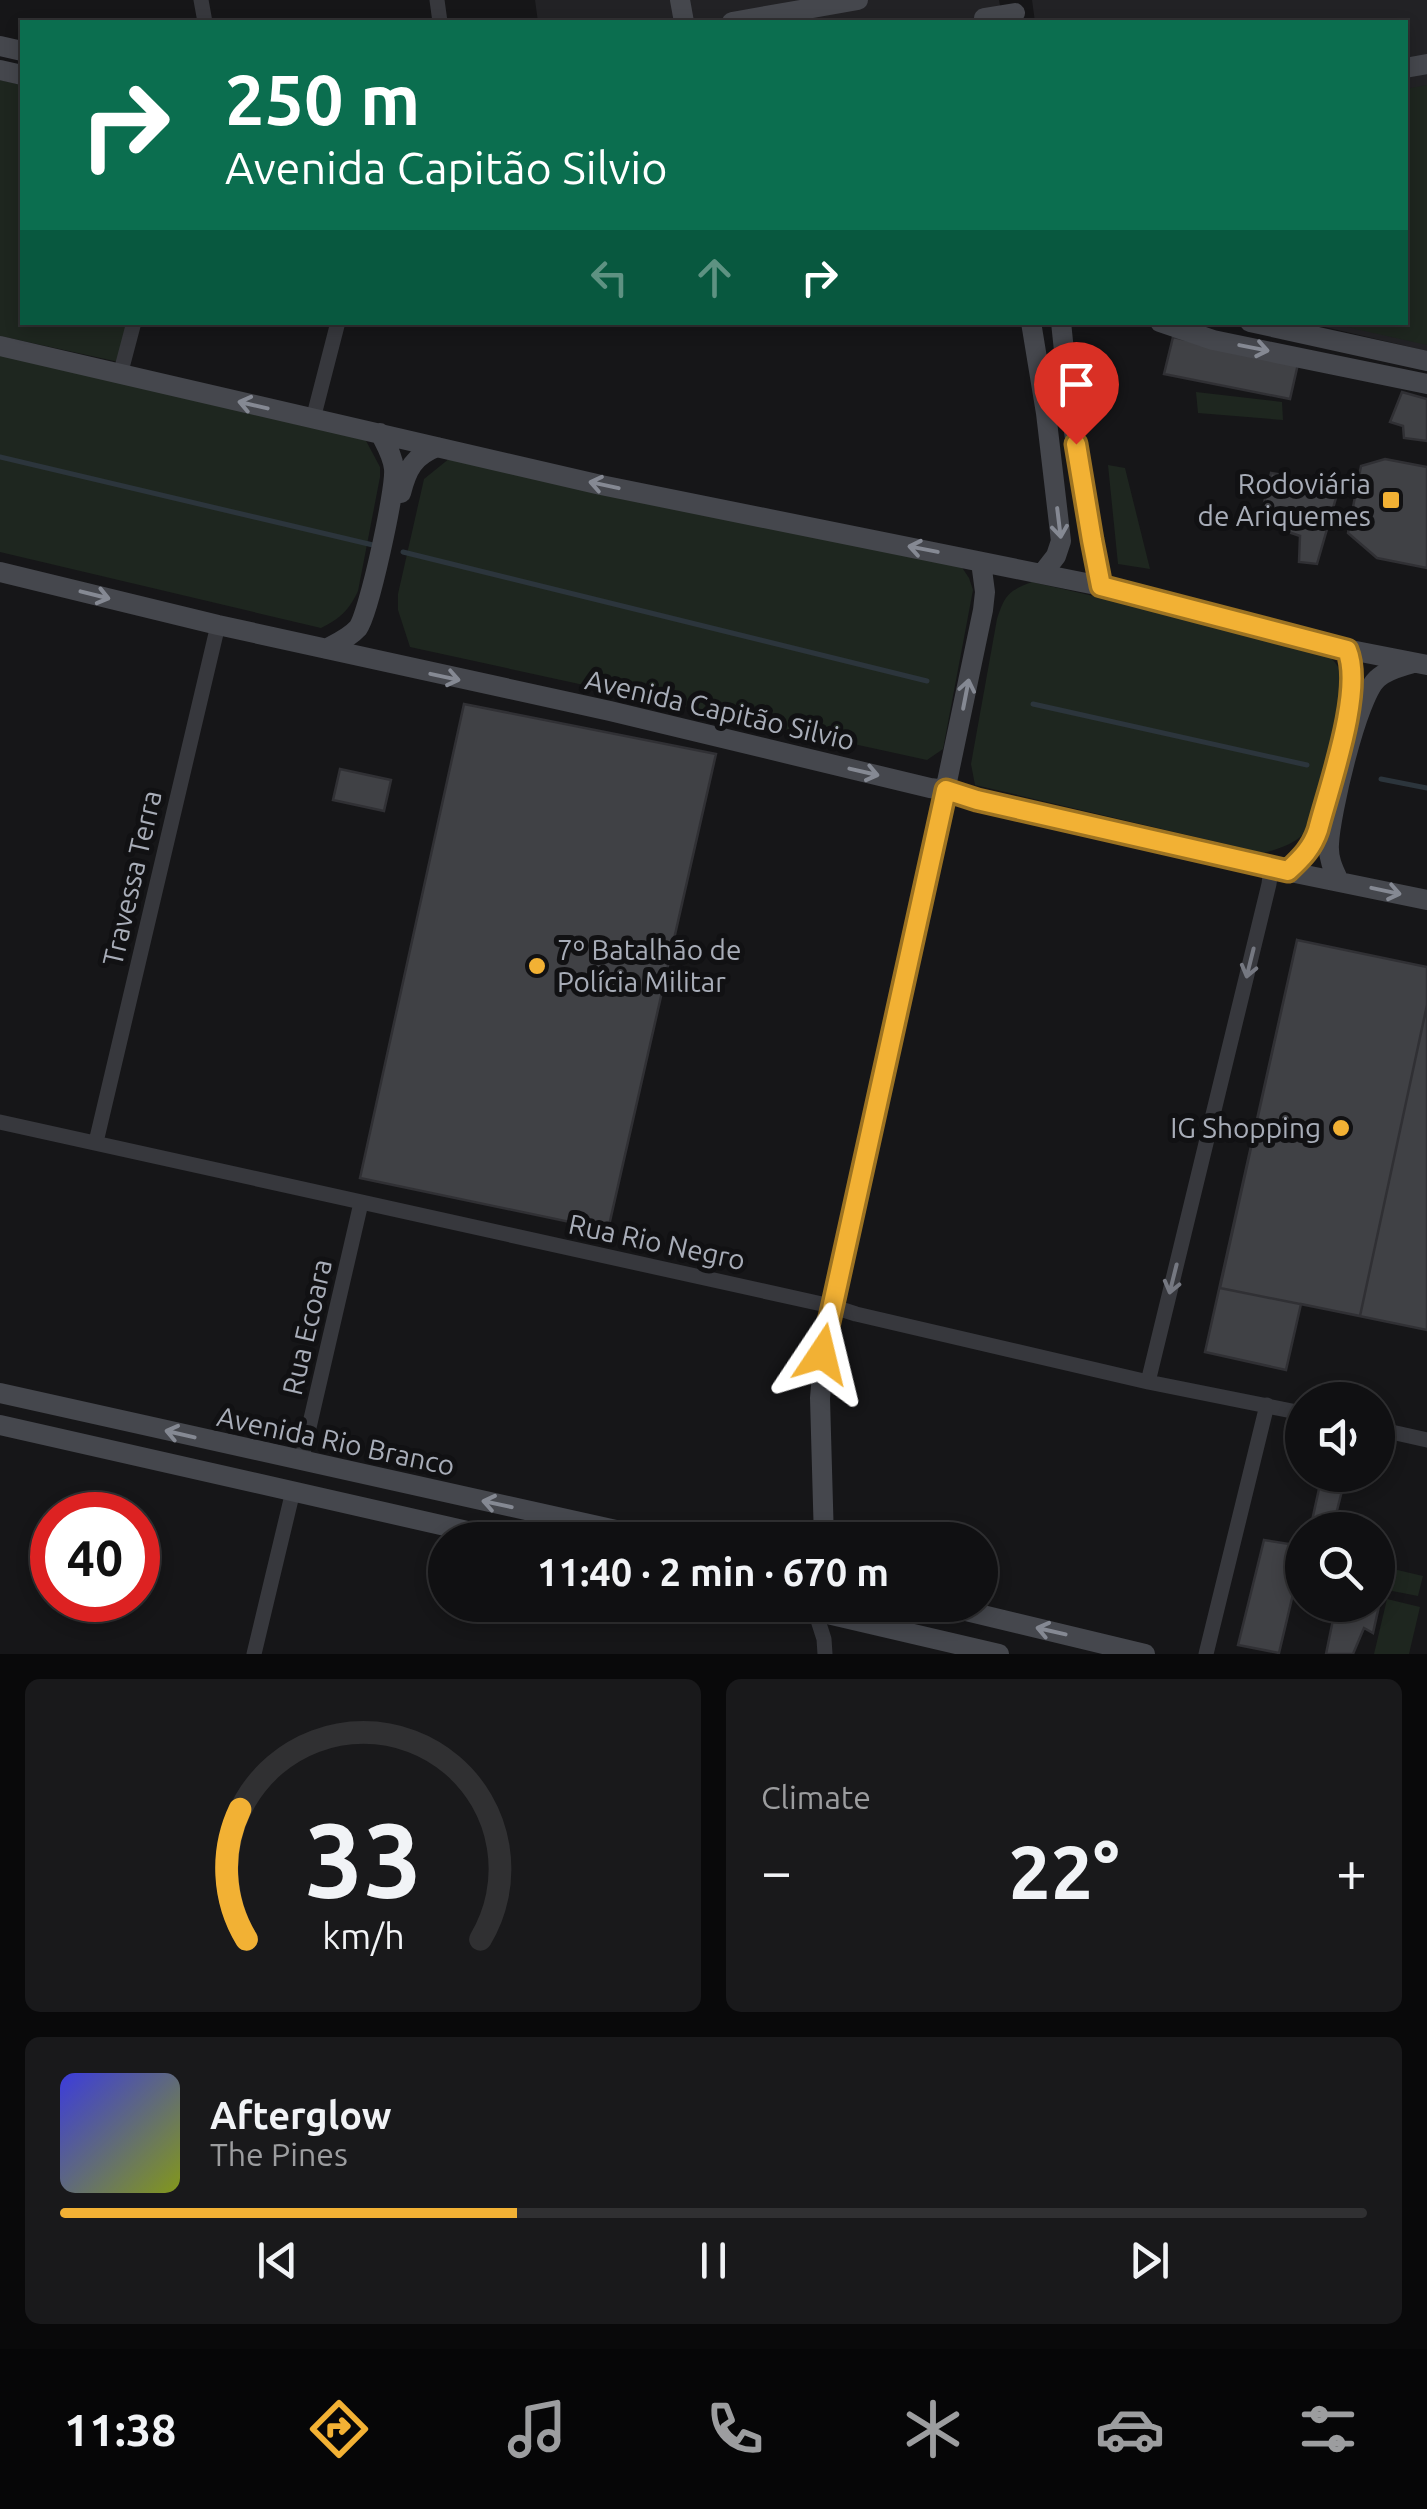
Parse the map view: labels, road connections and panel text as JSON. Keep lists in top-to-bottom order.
{
  "streets": {
    "main road": ["Avenida Capitão Silvio", "Avenida Rio Branco"],
    "street": ["Travessa Terra", "Rua Rio Negro", "Rua Ecoara"]
  },
  "crossings": [
    ["Avenida Capitão Silvio", "Travessa Terra"],
    ["Travessa Terra", "Rua Rio Negro"],
    ["Rua Rio Negro", "Rua Ecoara"],
    ["Rua Ecoara", "Avenida Rio Branco"]
  ],
  "one_way": ["Avenida Capitão Silvio"],
  "places": {
    "transit": ["Rodoviária de Ariquemes"],
    "other": ["7º Batalhão de Polícia Militar", "IG Shopping"]
  },
  "page": {
    "turn": ["250 m", "Avenida Capitão Silvio"],
    "limit": "40",
    "trip": "11:40 · 2 min · 670 m",
    "tile": "Climate",
    "heat": ["−", "22°", "+"],
    "song": ["Afterglow", "The Pines"],
    "tabs": "11:38",
    "gauge": ["33", "km/h"]
  }
}
